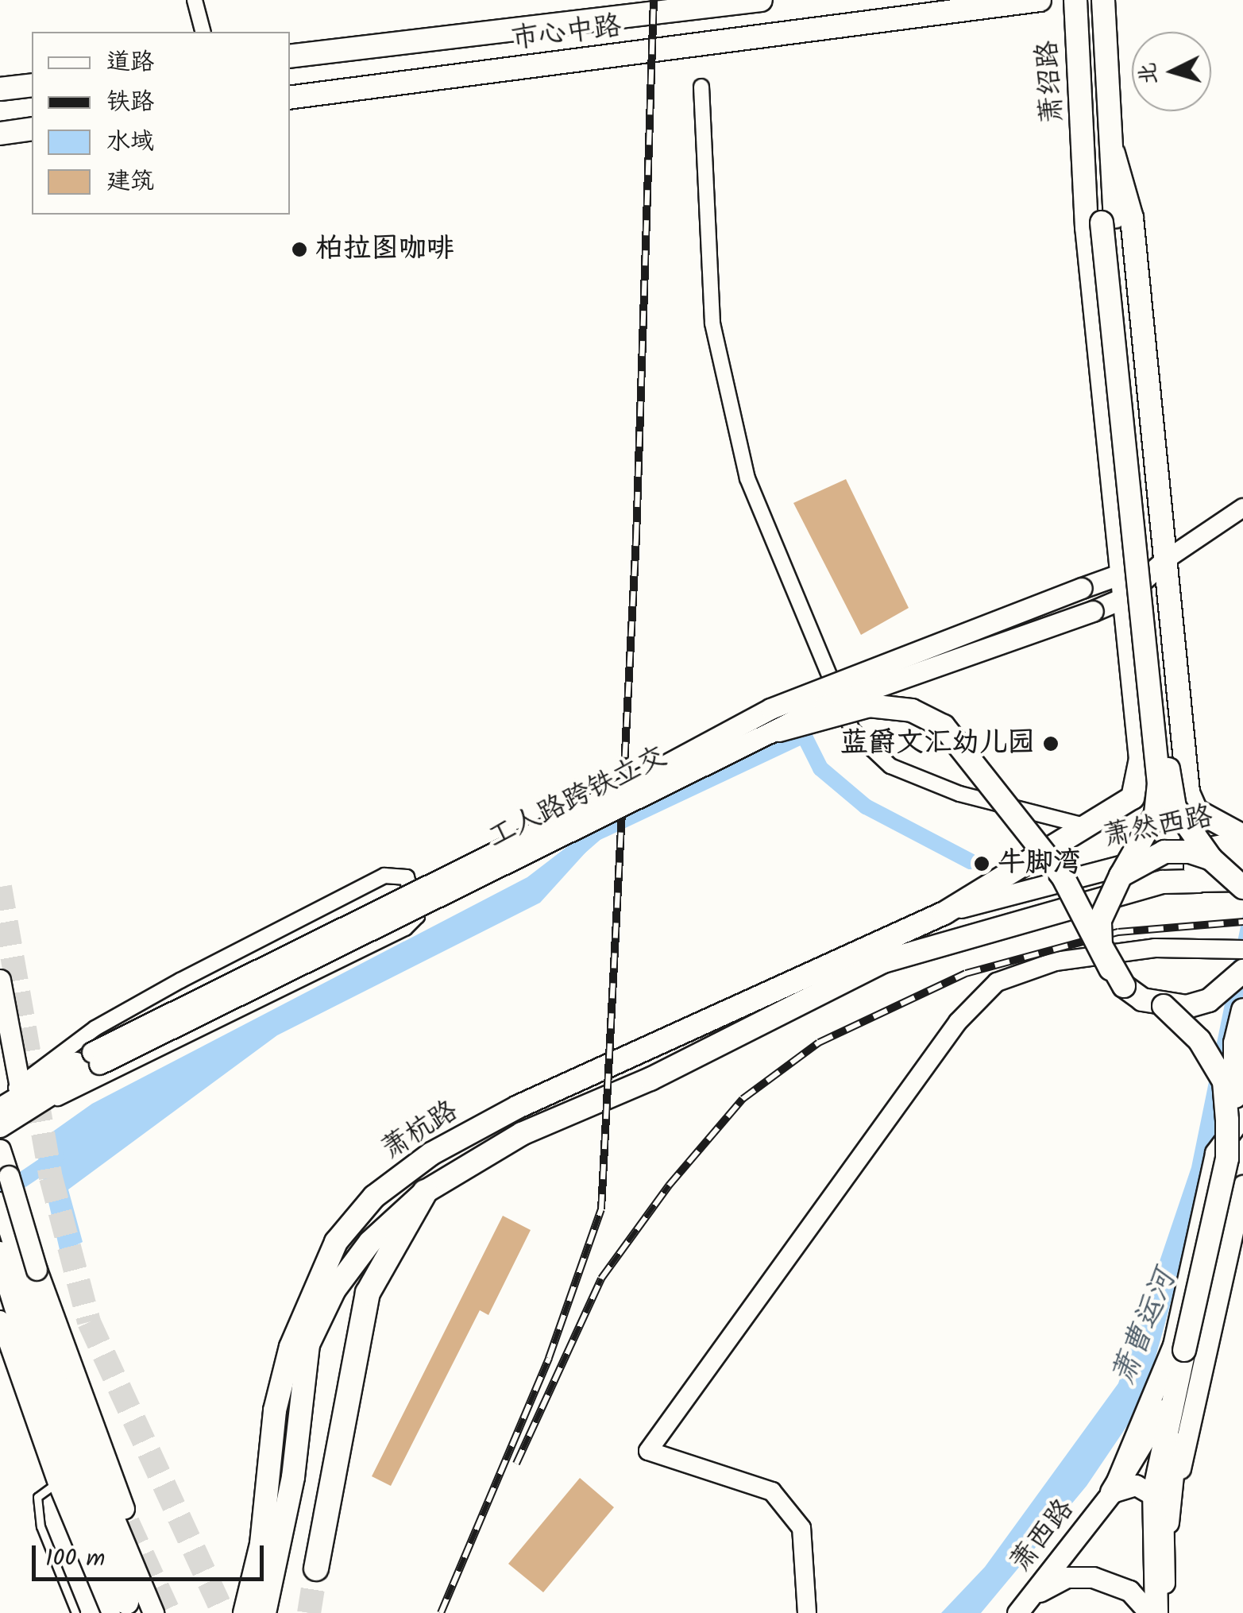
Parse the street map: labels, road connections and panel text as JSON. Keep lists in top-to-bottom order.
{
  "streets": {
    "main road": [
      "市心中路",
      "萧绍路",
      "工人路跨铁立交",
      "萧然西路",
      "萧杭路",
      "萧西路"
    ]
  },
  "crossings": [
    ["萧然西路", "萧杭路"]
  ],
  "water": ["萧曹运河"],
  "places": ["柏拉图咖啡", "蓝爵文汇幼儿园", "牛脚湾"],
  "legend": [
    "道路",
    "铁路",
    "水域",
    "建筑"
  ],
  "scale_bar": "100 m",
  "north": "left"
}
